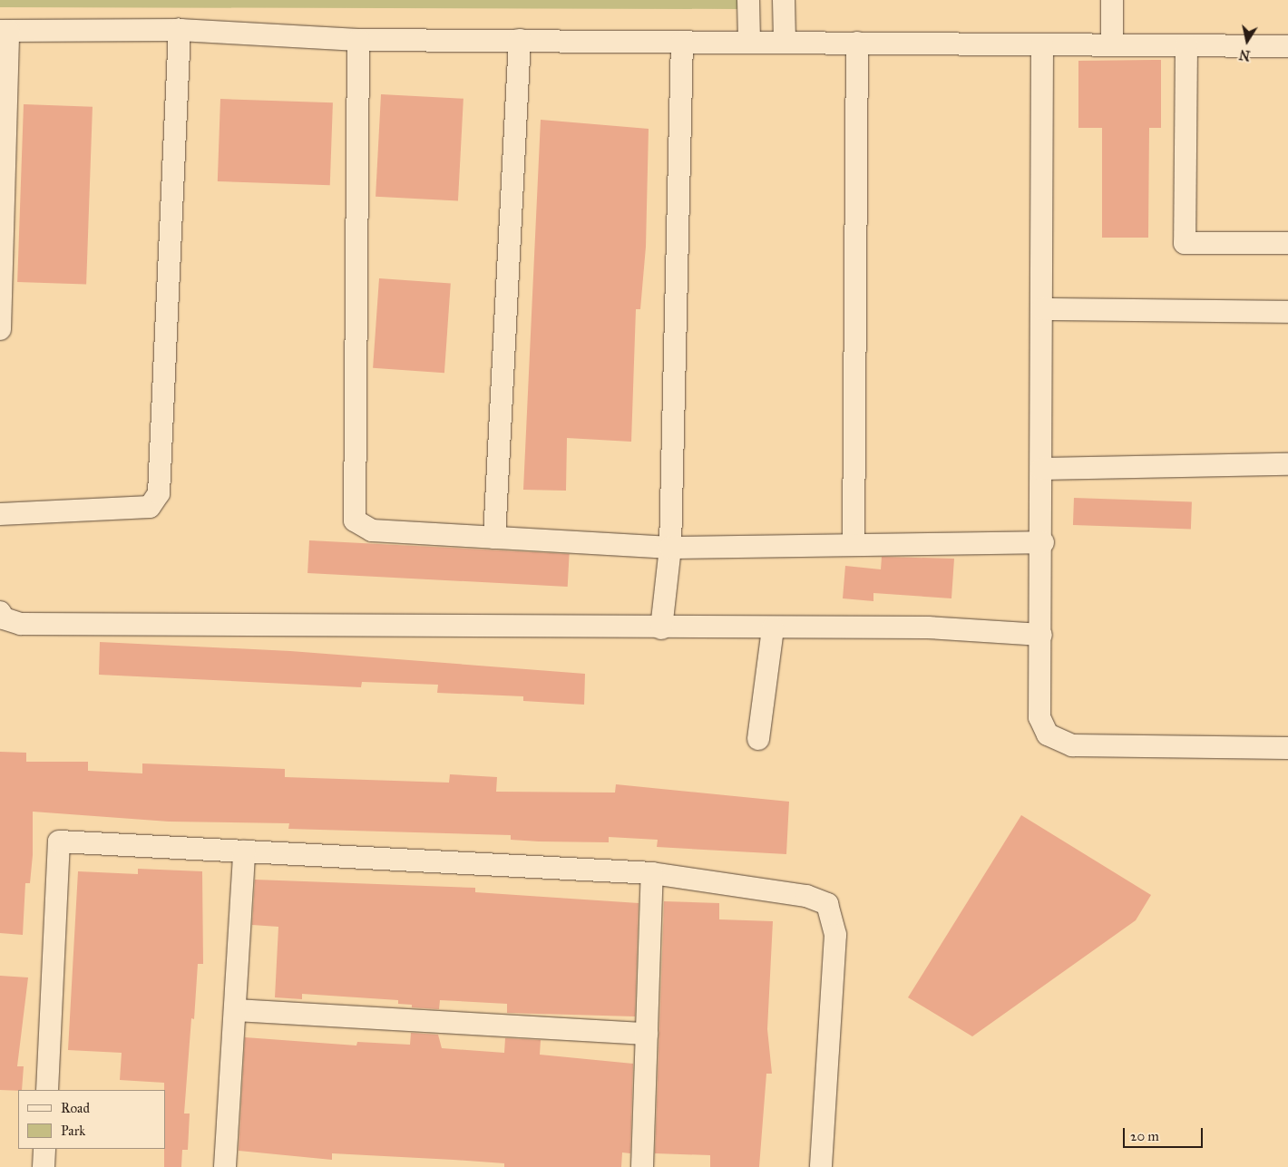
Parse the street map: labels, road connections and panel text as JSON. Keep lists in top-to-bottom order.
{
  "legend": ["Road", "Park"],
  "scale_bar": "20 m",
  "north": "bottom"
}
